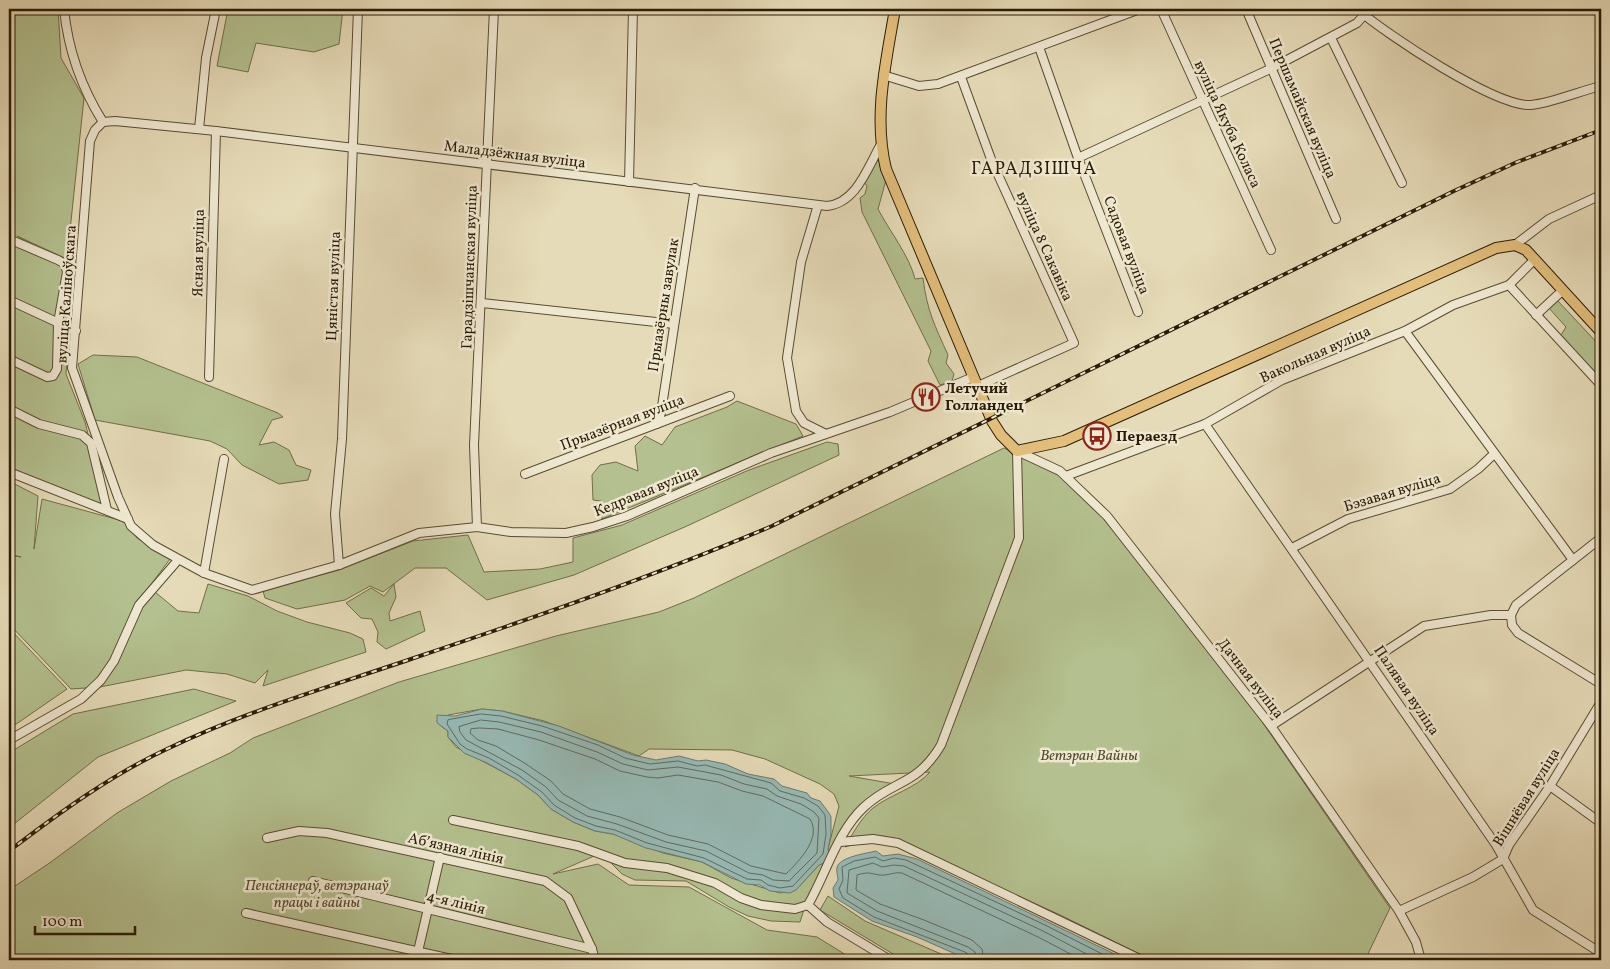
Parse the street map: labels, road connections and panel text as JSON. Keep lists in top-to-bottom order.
{
  "streets": {
    "street": [
      "Першамайская вуліца",
      "вуліца Якуба Коласа",
      "Маладзёжная вуліца",
      "Садовая вуліца",
      "вуліца 8 Сакавіка",
      "Ясная вуліца",
      "Гарадзішчанская вуліца",
      "Цяністая вуліца",
      "вуліца Каліноўскага",
      "Прыазёрны завулак",
      "Вакольная вуліца",
      "Прыазёрная вуліца",
      "Кедравая вуліца",
      "Бэзавая вуліца",
      "Дачная вуліца",
      "Палявая вуліца",
      "Вішнёвая вуліца",
      "Абʼязная лінія",
      "4-я лінія"
    ]
  },
  "crossings": [
    ["Маладзёжная вуліца", "Ясная вуліца"],
    ["Маладзёжная вуліца", "Гарадзішчанская вуліца"],
    ["Маладзёжная вуліца", "Цяністая вуліца"],
    ["Маладзёжная вуліца", "вуліца Каліноўскага"],
    ["Маладзёжная вуліца", "Прыазёрны завулак"],
    ["вуліца 8 Сакавіка", "Кедравая вуліца"],
    ["Гарадзішчанская вуліца", "Кедравая вуліца"],
    ["Цяністая вуліца", "Кедравая вуліца"],
    ["вуліца Каліноўскага", "Кедравая вуліца"],
    ["Прыазёрны завулак", "Прыазёрная вуліца"],
    ["Вакольная вуліца", "Дачная вуліца"],
    ["Вакольная вуліца", "Палявая вуліца"],
    ["Бэзавая вуліца", "Палявая вуліца"],
    ["Дачная вуліца", "Вішнёвая вуліца"],
    ["Палявая вуліца", "Вішнёвая вуліца"],
    ["Абʼязная лінія", "4-я лінія"]
  ],
  "districts": ["ГАРАДЗІШЧА"],
  "parks": ["Ветэран Вайны", "Пенсіянераў, ветэранаў працы і вайны"],
  "places": {
    "restaurant": ["Летучий Голландец"],
    "bus stop": ["Пераезд"]
  },
  "scale_bar": "100 m"
}
